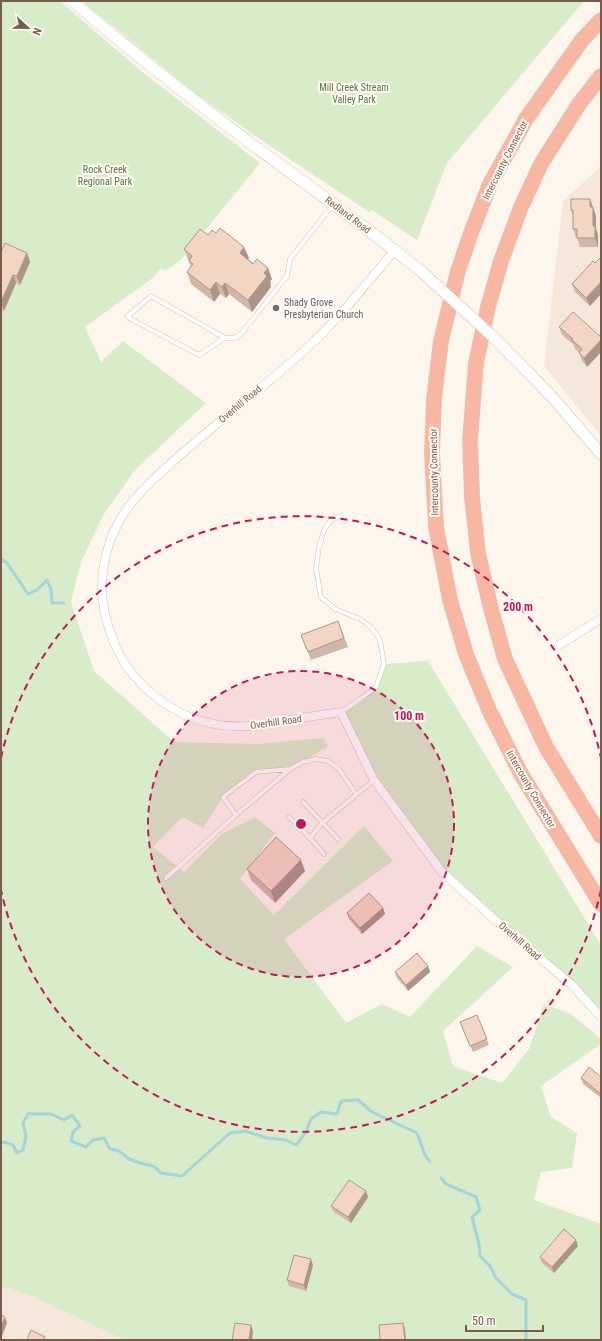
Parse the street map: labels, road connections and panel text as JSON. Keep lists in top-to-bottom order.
{
  "streets": {
    "highway": ["Intercounty Connector"],
    "main road": ["Redland Road"],
    "street": ["Overhill Road"]
  },
  "crossings": [
    ["Redland Road", "Overhill Road"]
  ],
  "parks": ["Mill Creek Stream Valley Park", "Rock Creek Regional Park"],
  "places": ["Shady Grove Presbyterian Church"],
  "scale_bar": "50 m",
  "north": "right",
  "rings": ["200 m", "100 m"]
}
